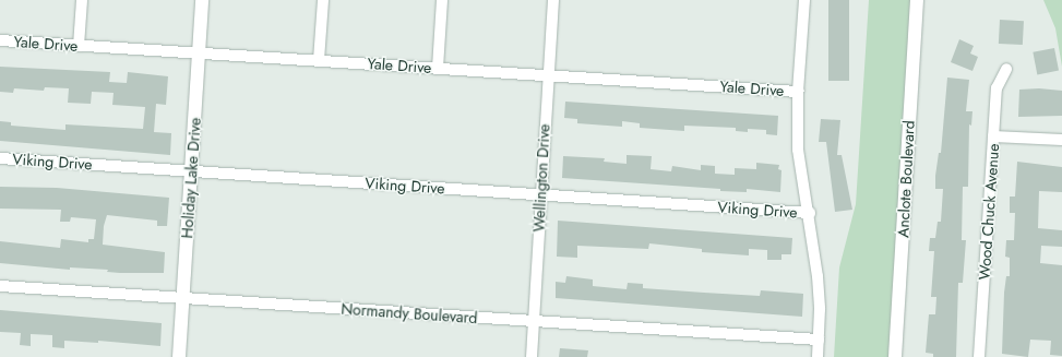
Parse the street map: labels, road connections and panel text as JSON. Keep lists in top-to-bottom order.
{
  "streets": {
    "street": [
      "Yale Drive",
      "Viking Drive",
      "Holiday Lake Drive",
      "Wellington Drive",
      "Anclote Boulevard",
      "Wood Chuck Avenue",
      "Normandy Boulevard"
    ]
  },
  "crossings": [
    ["Yale Drive", "Holiday Lake Drive"],
    ["Yale Drive", "Wellington Drive"],
    ["Viking Drive", "Holiday Lake Drive"],
    ["Viking Drive", "Wellington Drive"],
    ["Holiday Lake Drive", "Normandy Boulevard"],
    ["Wellington Drive", "Normandy Boulevard"]
  ]
}
